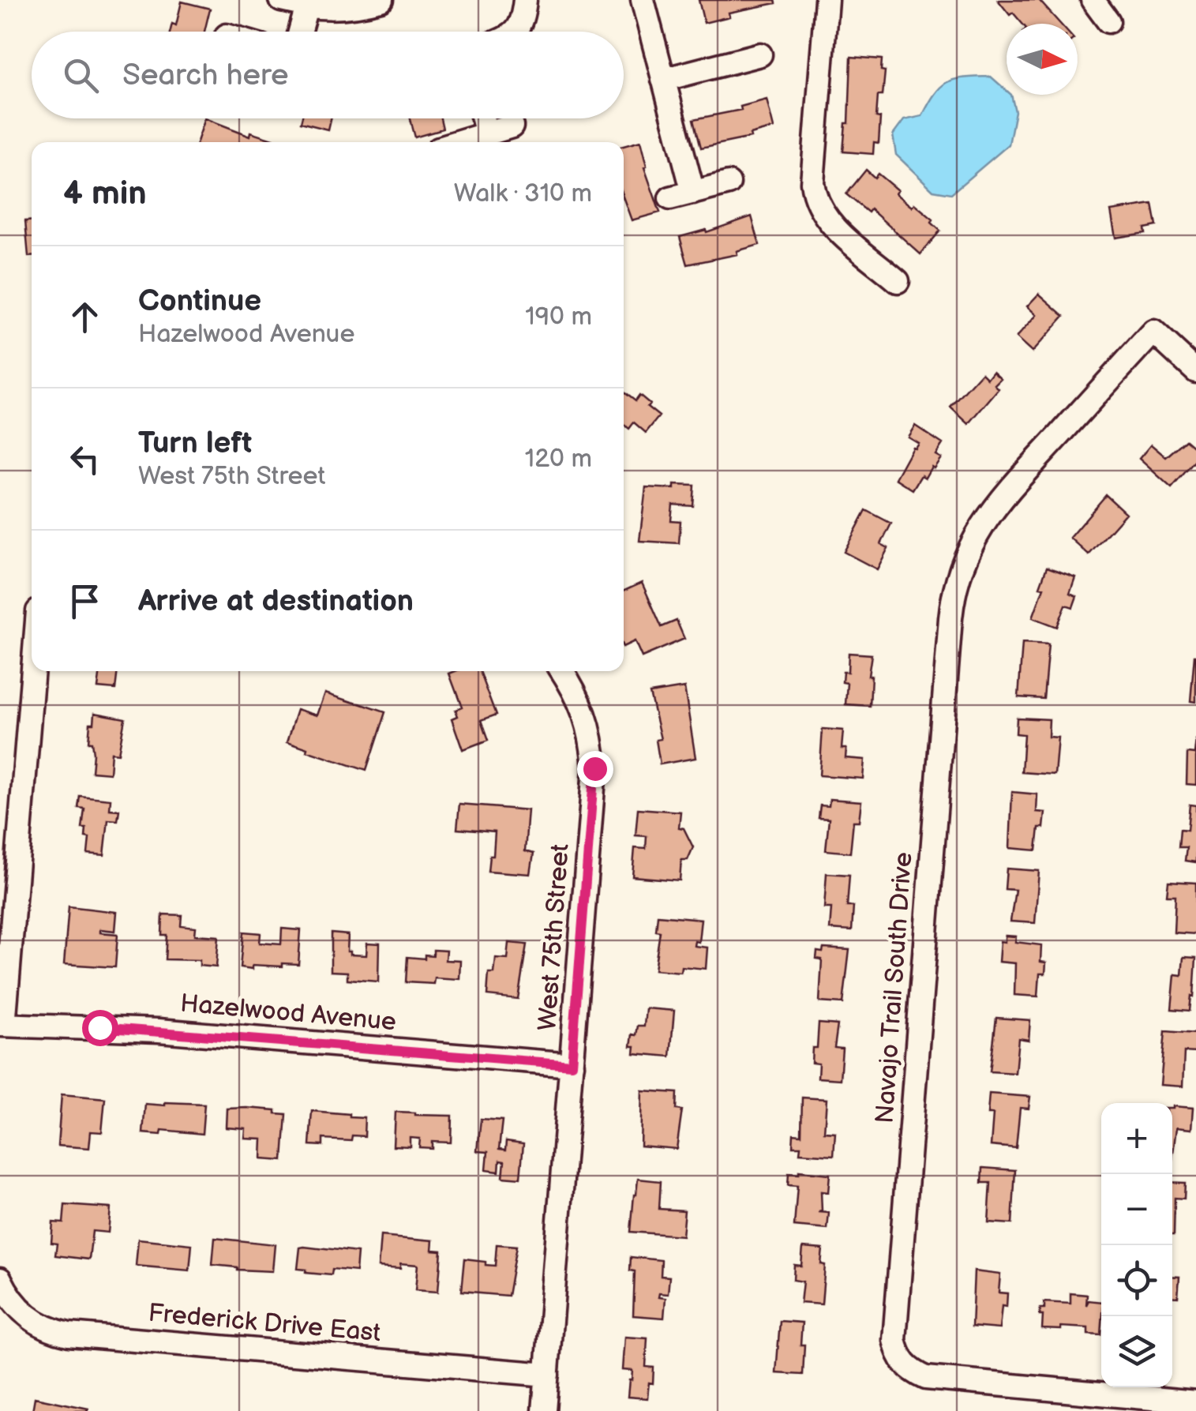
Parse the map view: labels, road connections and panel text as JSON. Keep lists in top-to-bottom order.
{
  "streets": {
    "street": [
      "West 75th Street",
      "Navajo Trail South Drive",
      "Hazelwood Avenue",
      "Frederick Drive East"
    ]
  },
  "crossings": [
    ["West 75th Street", "Hazelwood Avenue"],
    ["West 75th Street", "Frederick Drive East"]
  ],
  "north": "right",
  "page": {
    "search": "Search here",
    "heading": ["4 min", "Walk · 310 m"],
    "list": [
      ["Continue", "Hazelwood Avenue", "190 m"],
      ["Turn left", "West 75th Street", "120 m"],
      "Arrive at destination"
    ],
    "map_buttons": ["+", "−"]
  }
}
